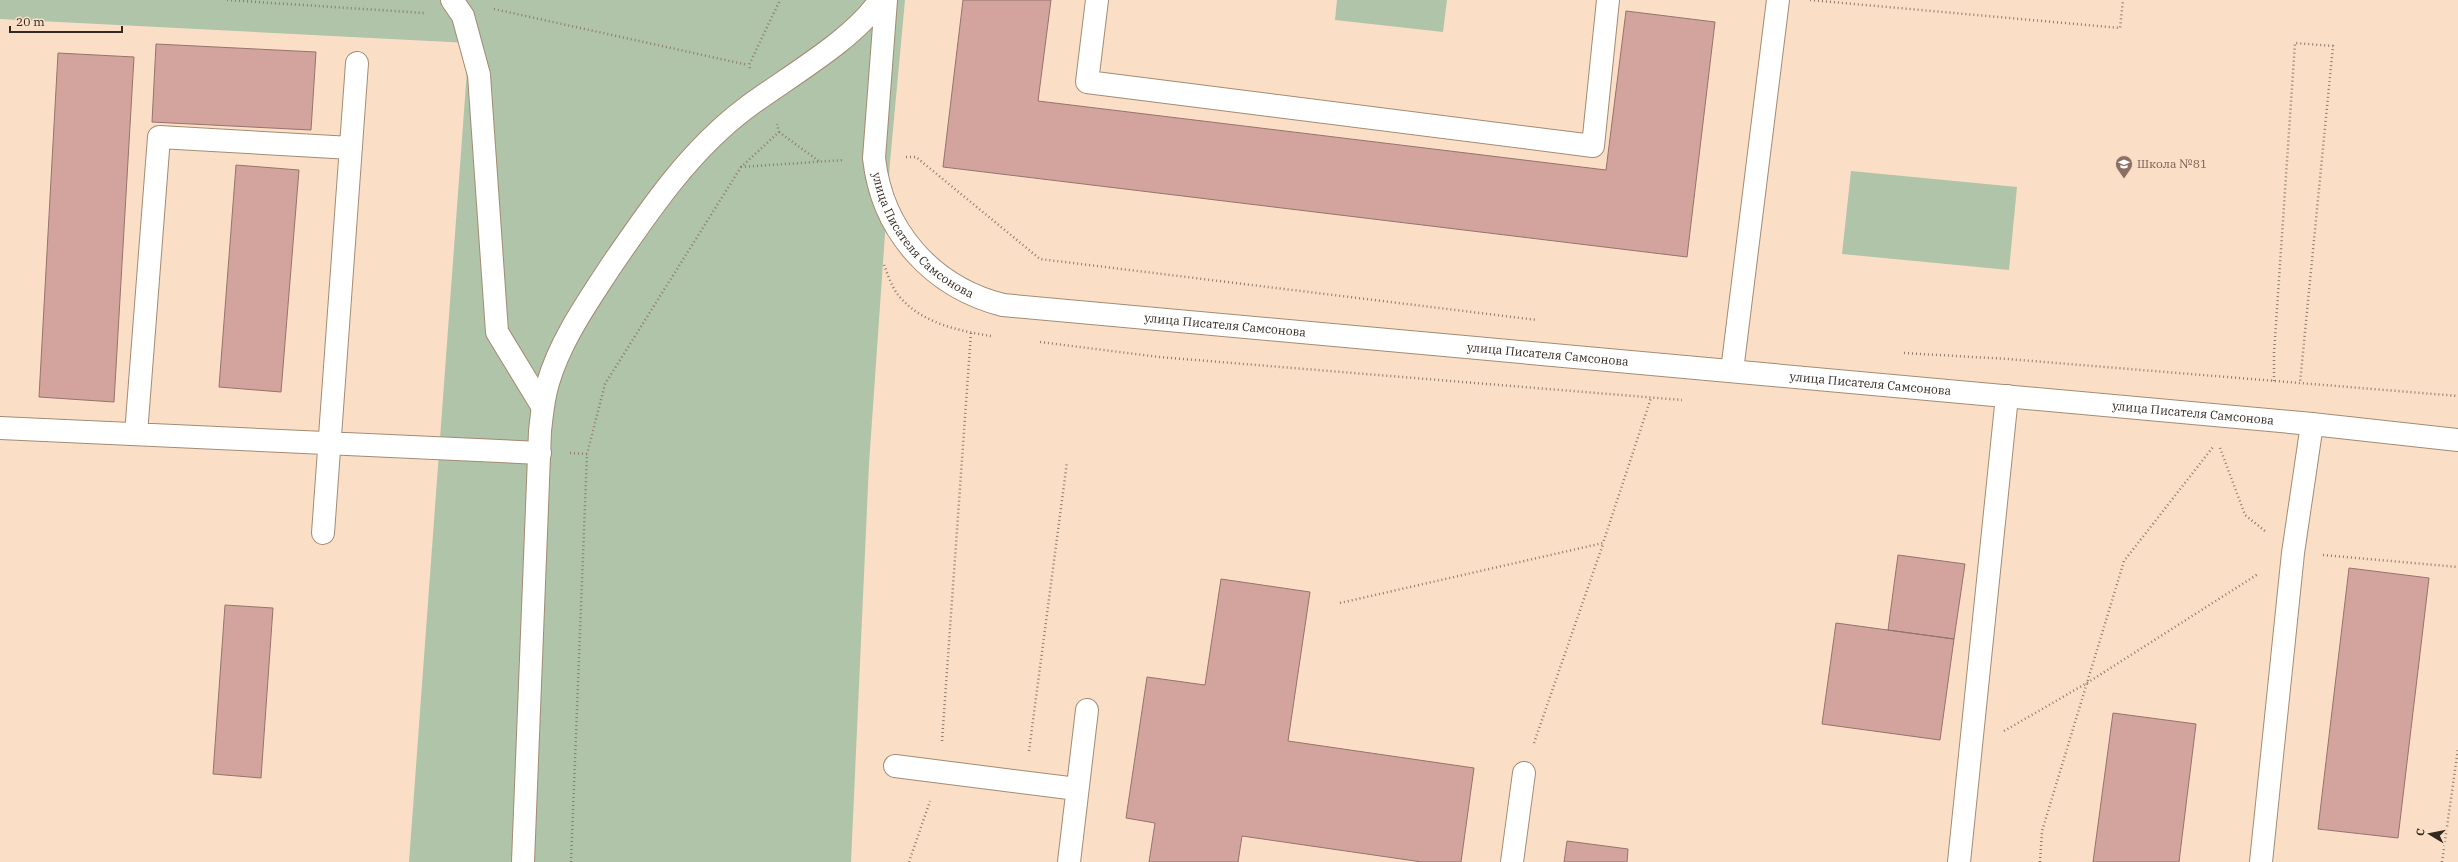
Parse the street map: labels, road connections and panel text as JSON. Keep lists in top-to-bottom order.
{
  "streets": {
    "street": ["улица Писателя Самсонова"]
  },
  "places": {
    "school or university": ["Школа №81"]
  },
  "scale_bar": "20 m",
  "north": "left"
}
